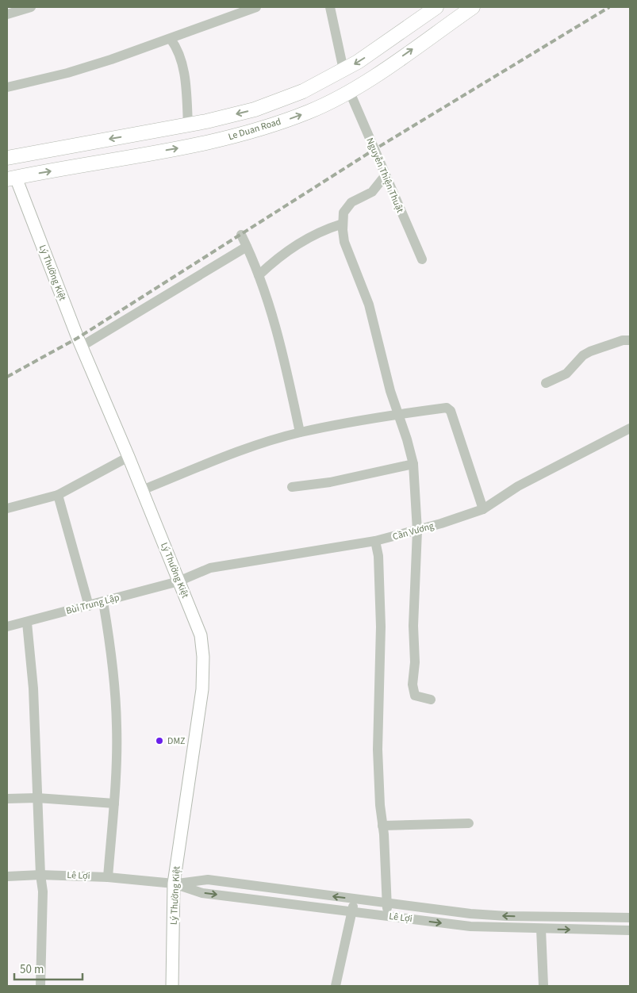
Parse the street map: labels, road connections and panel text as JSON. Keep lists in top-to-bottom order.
{
  "streets": {
    "highway": ["Le Duan Road"],
    "main road": ["Lý Thường Kiệt"],
    "street": [
      "Nguyễn Thiện Thuật",
      "Cần Vương",
      "Bùi Trung Lập",
      "Lê Lợi"
    ]
  },
  "crossings": [
    ["Le Duan Road", "Nguyễn Thiện Thuật"],
    ["Le Duan Road", "Lý Thường Kiệt"],
    ["Lý Thường Kiệt", "Cần Vương"],
    ["Lý Thường Kiệt", "Bùi Trung Lập"],
    ["Lý Thường Kiệt", "Lê Lợi"],
    ["Cần Vương", "Bùi Trung Lập"]
  ],
  "places": ["DMZ"],
  "scale_bar": "50 m"
}
